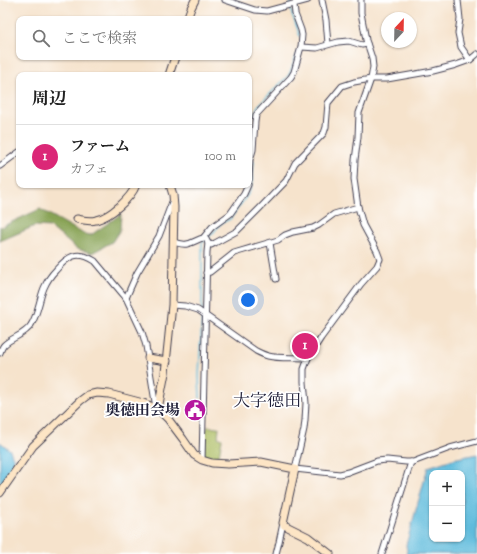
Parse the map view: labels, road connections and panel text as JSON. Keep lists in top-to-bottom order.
{
  "districts": ["大字徳田"],
  "places": {
    "public building": ["奥徳田会場"]
  },
  "north": "top",
  "page": {
    "search": "ここで検索",
    "heading": "周辺",
    "list": [
      {
        "mark": "1",
        "name": "ファーム",
        "note": "カフェ",
        "value": "100 m"
      }
    ],
    "pins": "1",
    "map_buttons": ["+", "−"]
  }
}
